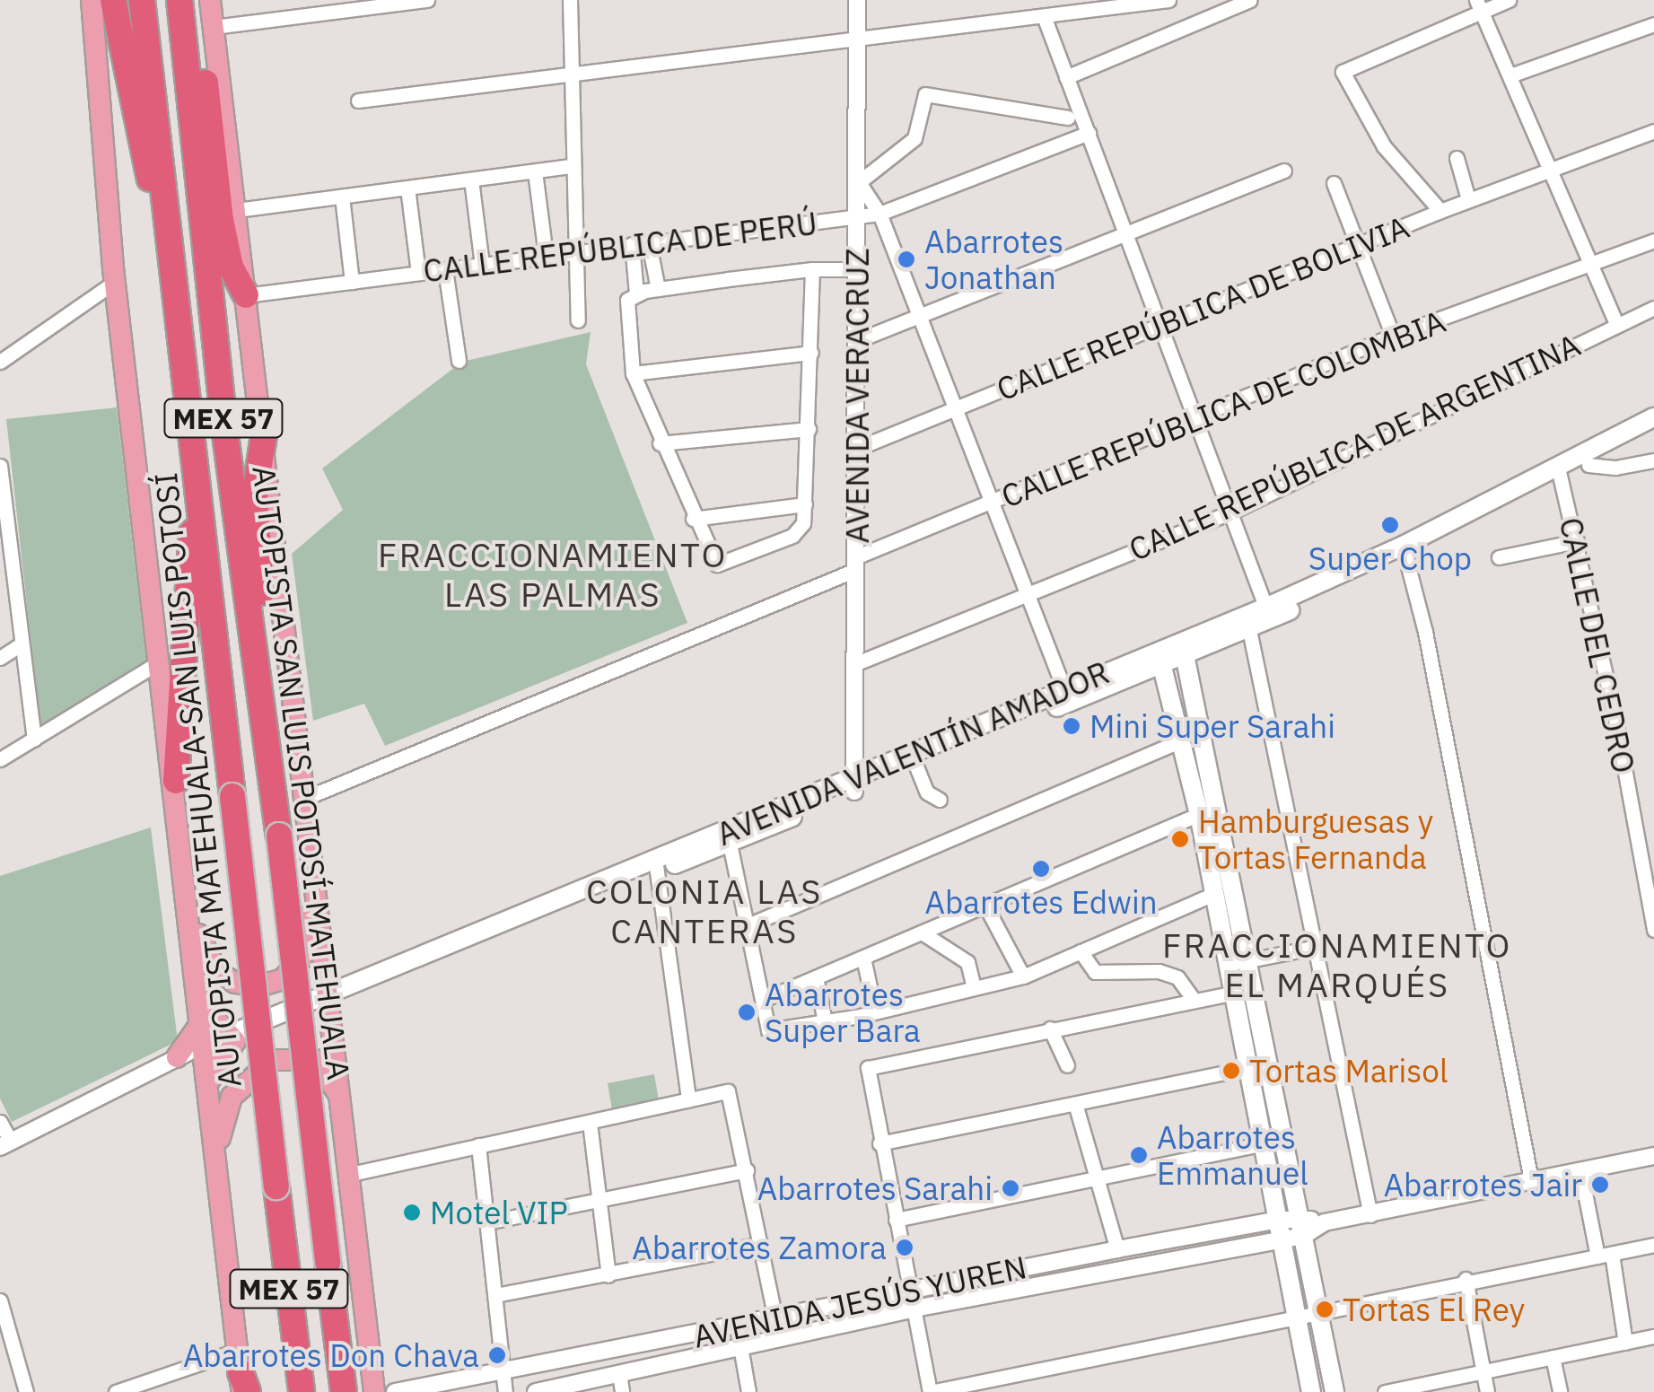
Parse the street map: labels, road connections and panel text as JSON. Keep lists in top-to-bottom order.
{
  "streets": {
    "highway": ["MEX 57", "AUTOPISTA SAN LUIS POTOSÍ-MATEHUALA", "AUTOPISTA MATEHUALA-SAN LUIS POTOSÍ"],
    "main road": ["AVENIDA VALENTÍN AMADOR"],
    "street": [
      "CALLE REPÚBLICA DE PERÚ",
      "CALLE REPÚBLICA DE BOLIVIA",
      "AVENIDA VERACRUZ",
      "CALLE REPÚBLICA DE COLOMBIA",
      "CALLE REPÚBLICA DE ARGENTINA",
      "CALLE DEL CEDRO",
      "AVENIDA JESÚS YUREN"
    ]
  },
  "crossings": [
    ["CALLE REPÚBLICA DE PERÚ", "AVENIDA VERACRUZ"],
    ["CALLE REPÚBLICA DE BOLIVIA", "AVENIDA VERACRUZ"],
    ["AVENIDA VERACRUZ", "CALLE REPÚBLICA DE COLOMBIA"],
    ["AVENIDA VERACRUZ", "CALLE REPÚBLICA DE ARGENTINA"],
    ["AVENIDA VERACRUZ", "AVENIDA VALENTÍN AMADOR"],
    ["CALLE DEL CEDRO", "AVENIDA VALENTÍN AMADOR"]
  ],
  "districts": ["FRACCIONAMIENTO LAS PALMAS", "COLONIA LAS CANTERAS", "FRACCIONAMIENTO EL MARQUÉS"],
  "places": [
    "Abarrotes Jonathan",
    "Super Chop",
    "Mini Super Sarahi",
    "Hamburguesas y Tortas Fernanda",
    "Abarrotes Edwin",
    "Abarrotes Super Bara",
    "Tortas Marisol",
    "Abarrotes Emmanuel",
    "Abarrotes Jair",
    "Abarrotes Sarahi",
    "Motel VIP",
    "Abarrotes Zamora",
    "Tortas El Rey",
    "Abarrotes Don Chava"
  ]
}
